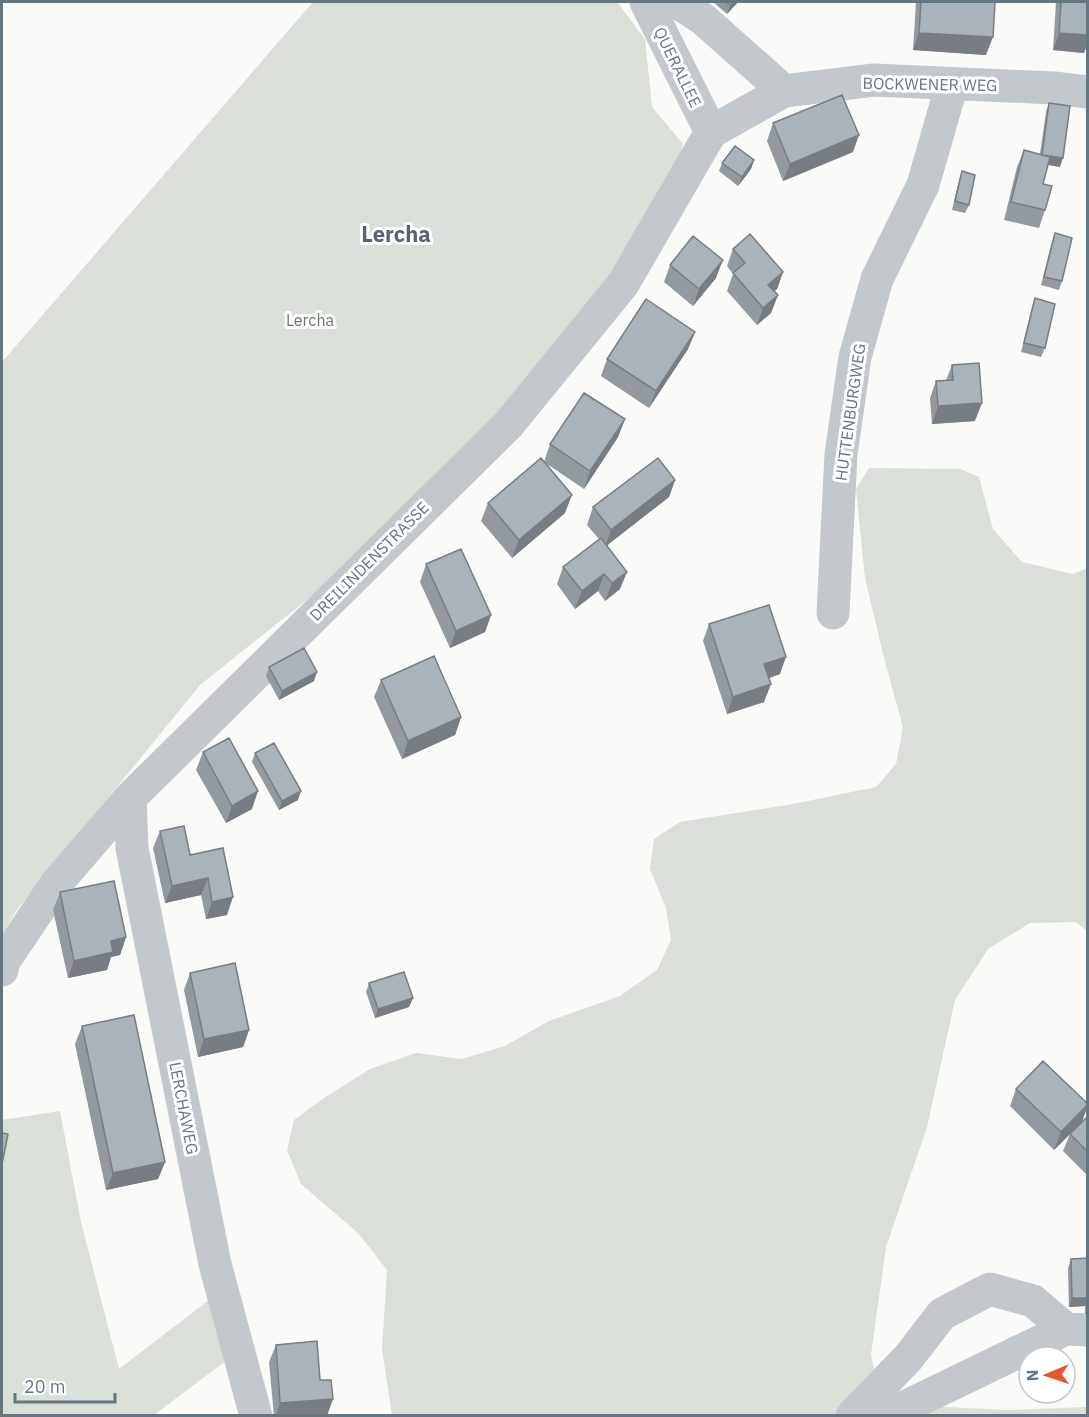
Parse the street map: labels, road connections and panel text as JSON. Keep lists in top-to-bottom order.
{
  "streets": {
    "street": [
      "QUERALLEE",
      "BOCKWENER WEG",
      "HUTTENBURGWEG",
      "DREILINDENSTRASSE",
      "LERCHAWEG"
    ]
  },
  "crossings": [
    ["QUERALLEE", "BOCKWENER WEG"],
    ["QUERALLEE", "DREILINDENSTRASSE"],
    ["BOCKWENER WEG", "HUTTENBURGWEG"],
    ["BOCKWENER WEG", "DREILINDENSTRASSE"],
    ["DREILINDENSTRASSE", "LERCHAWEG"]
  ],
  "districts": ["Lercha"],
  "parks": ["Lercha"],
  "scale_bar": "20 m",
  "north": "left"
}
